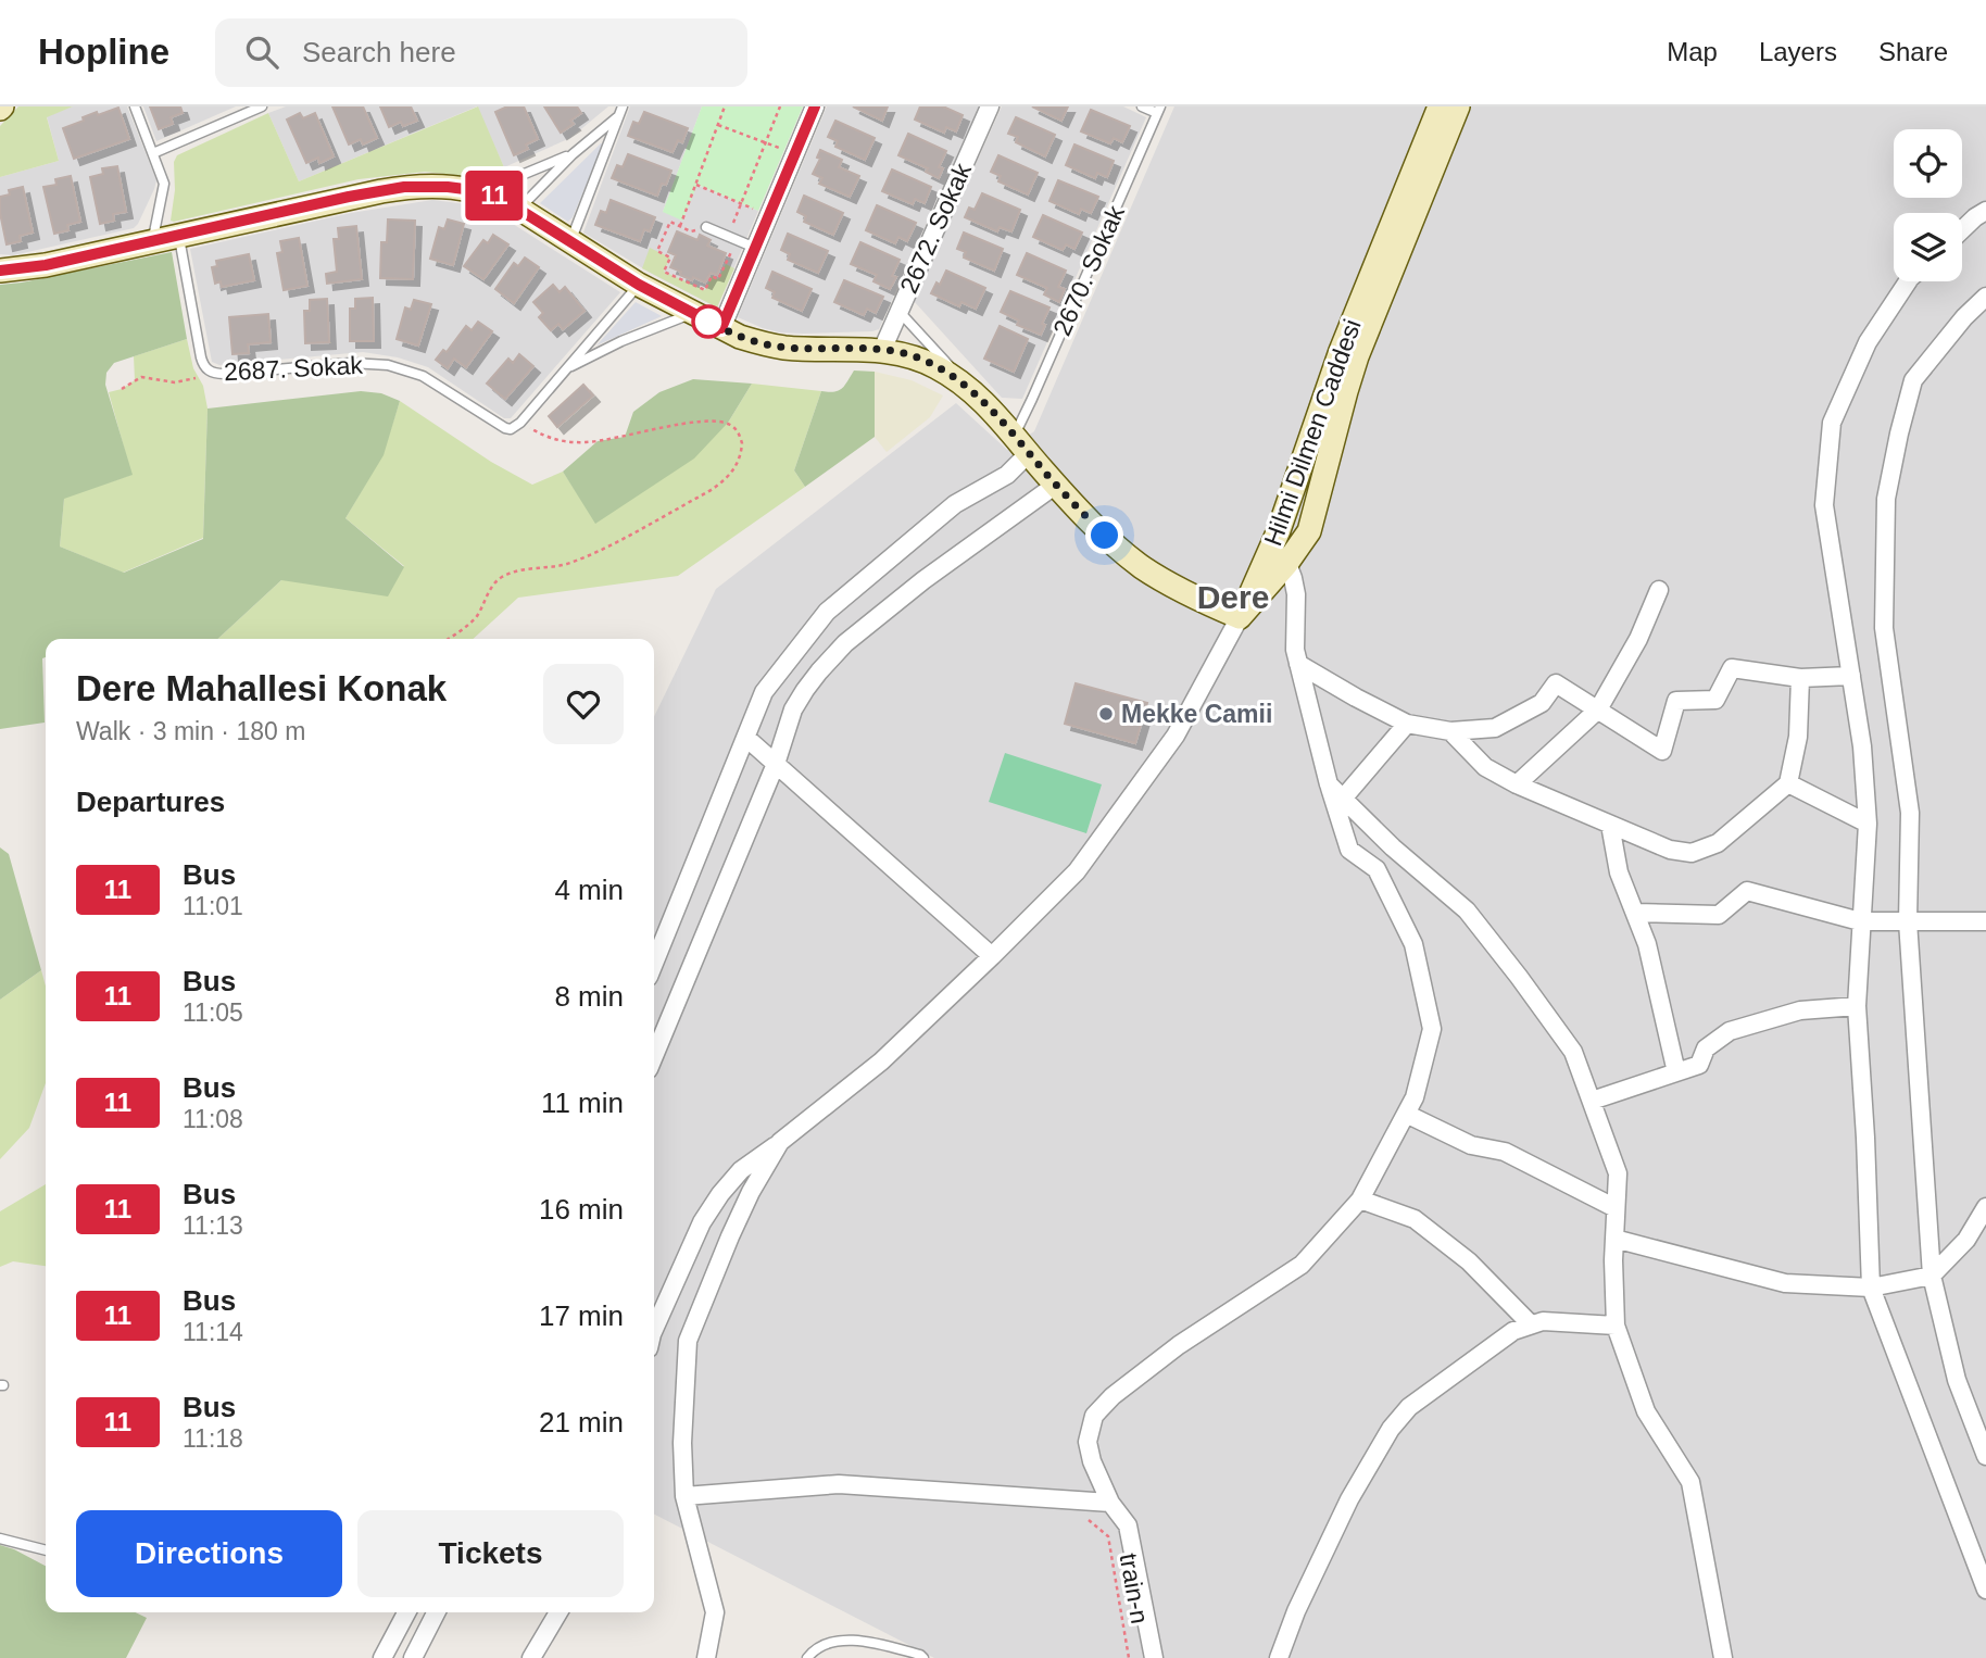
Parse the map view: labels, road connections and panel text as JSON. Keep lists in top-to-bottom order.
{
  "streets": {
    "street": ["2672. Sokak", "Hilmi Dilmen Caddesi"],
    "lane": ["2670. Sokak", "2687. Sokak"],
    "path": ["train-n"]
  },
  "districts": ["Dere"],
  "places": ["Mekke Camii"],
  "lines": ["bus line 11"],
  "page": {
    "header": "Hopline",
    "search": "Search here",
    "nav": ["Map", "Layers", "Share"],
    "on_map": "11",
    "heading": [
      ["Dere Mahallesi Konak", "Walk · 3 min · 180 m"],
      "Departures"
    ],
    "list": [
      {
        "mark": "11",
        "name": "Bus",
        "note": "11:01",
        "value": "4 min"
      },
      {
        "mark": "11",
        "name": "Bus",
        "note": "11:05",
        "value": "8 min"
      },
      {
        "mark": "11",
        "name": "Bus",
        "note": "11:08",
        "value": "11 min"
      },
      {
        "mark": "11",
        "name": "Bus",
        "note": "11:13",
        "value": "16 min"
      },
      {
        "mark": "11",
        "name": "Bus",
        "note": "11:14",
        "value": "17 min"
      },
      {
        "mark": "11",
        "name": "Bus",
        "note": "11:18",
        "value": "21 min"
      }
    ],
    "buttons": ["Directions", "Tickets"]
  }
}
